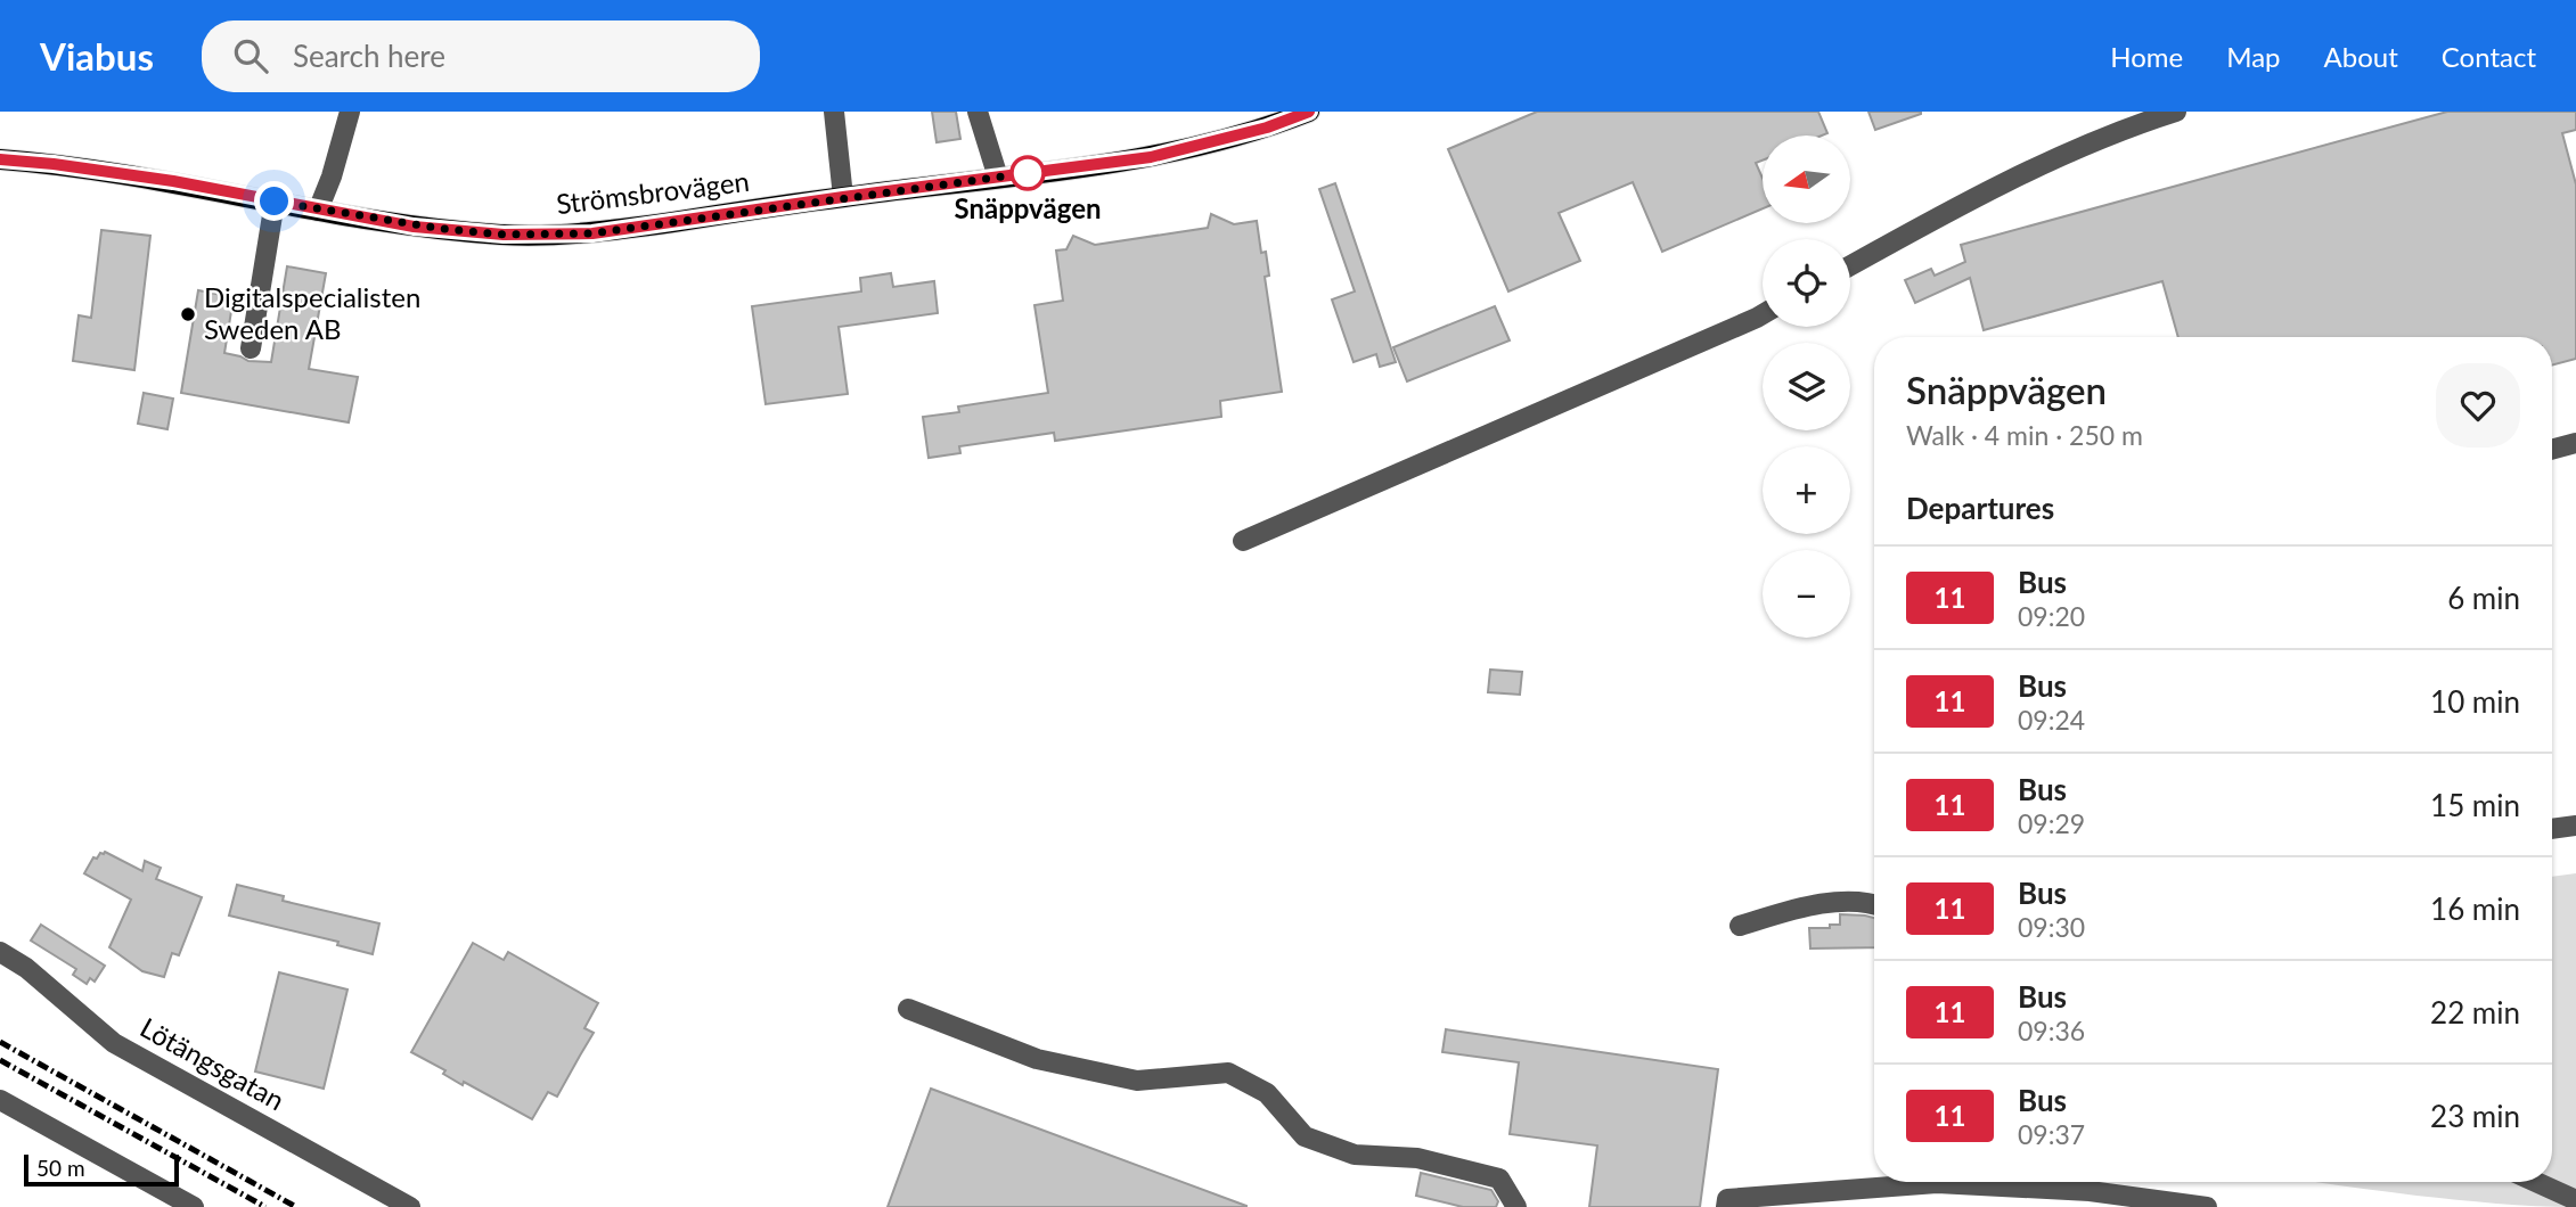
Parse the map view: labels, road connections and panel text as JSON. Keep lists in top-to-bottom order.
{
  "streets": {
    "main road": ["Strömsbrovägen"],
    "street": ["Lötängsgatan"]
  },
  "places": ["Snäppvägen", "Digitalspecialisten Sweden AB"],
  "lines": ["bus line 11"],
  "scale_bar": "50 m",
  "north": "left",
  "page": {
    "header": "Viabus",
    "search": "Search here",
    "nav": [
      "Home",
      "Map",
      "About",
      "Contact"
    ],
    "map_buttons": ["+", "−"],
    "heading": [
      ["Snäppvägen", "Walk · 4 min · 250 m"],
      "Departures"
    ],
    "list": [
      {
        "mark": "11",
        "name": "Bus",
        "note": "09:20",
        "value": "6 min"
      },
      {
        "mark": "11",
        "name": "Bus",
        "note": "09:24",
        "value": "10 min"
      },
      {
        "mark": "11",
        "name": "Bus",
        "note": "09:29",
        "value": "15 min"
      },
      {
        "mark": "11",
        "name": "Bus",
        "note": "09:30",
        "value": "16 min"
      },
      {
        "mark": "11",
        "name": "Bus",
        "note": "09:36",
        "value": "22 min"
      },
      {
        "mark": "11",
        "name": "Bus",
        "note": "09:37",
        "value": "23 min"
      }
    ],
    "scale": "50 m"
  }
}
